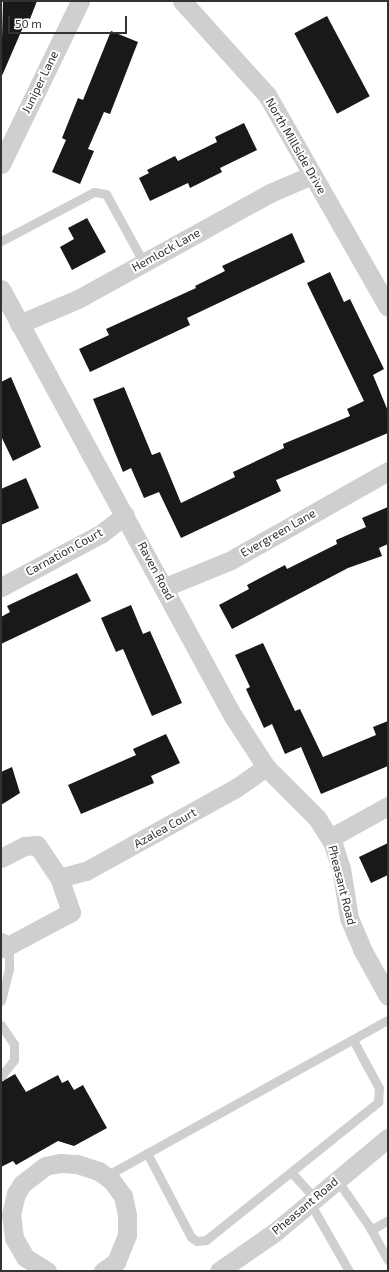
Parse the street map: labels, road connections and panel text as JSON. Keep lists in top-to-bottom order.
{
  "streets": {
    "street": [
      "Juniper Lane",
      "North Millside Drive",
      "Hemlock Lane",
      "Evergreen Lane",
      "Carnation Court",
      "Raven Road",
      "Azalea Court",
      "Pheasant Road"
    ]
  },
  "crossings": [
    ["North Millside Drive", "Hemlock Lane"],
    ["Hemlock Lane", "Raven Road"],
    ["Evergreen Lane", "Raven Road"],
    ["Carnation Court", "Raven Road"],
    ["Raven Road", "Azalea Court"],
    ["Raven Road", "Pheasant Road"]
  ],
  "scale_bar": "50 m"
}
